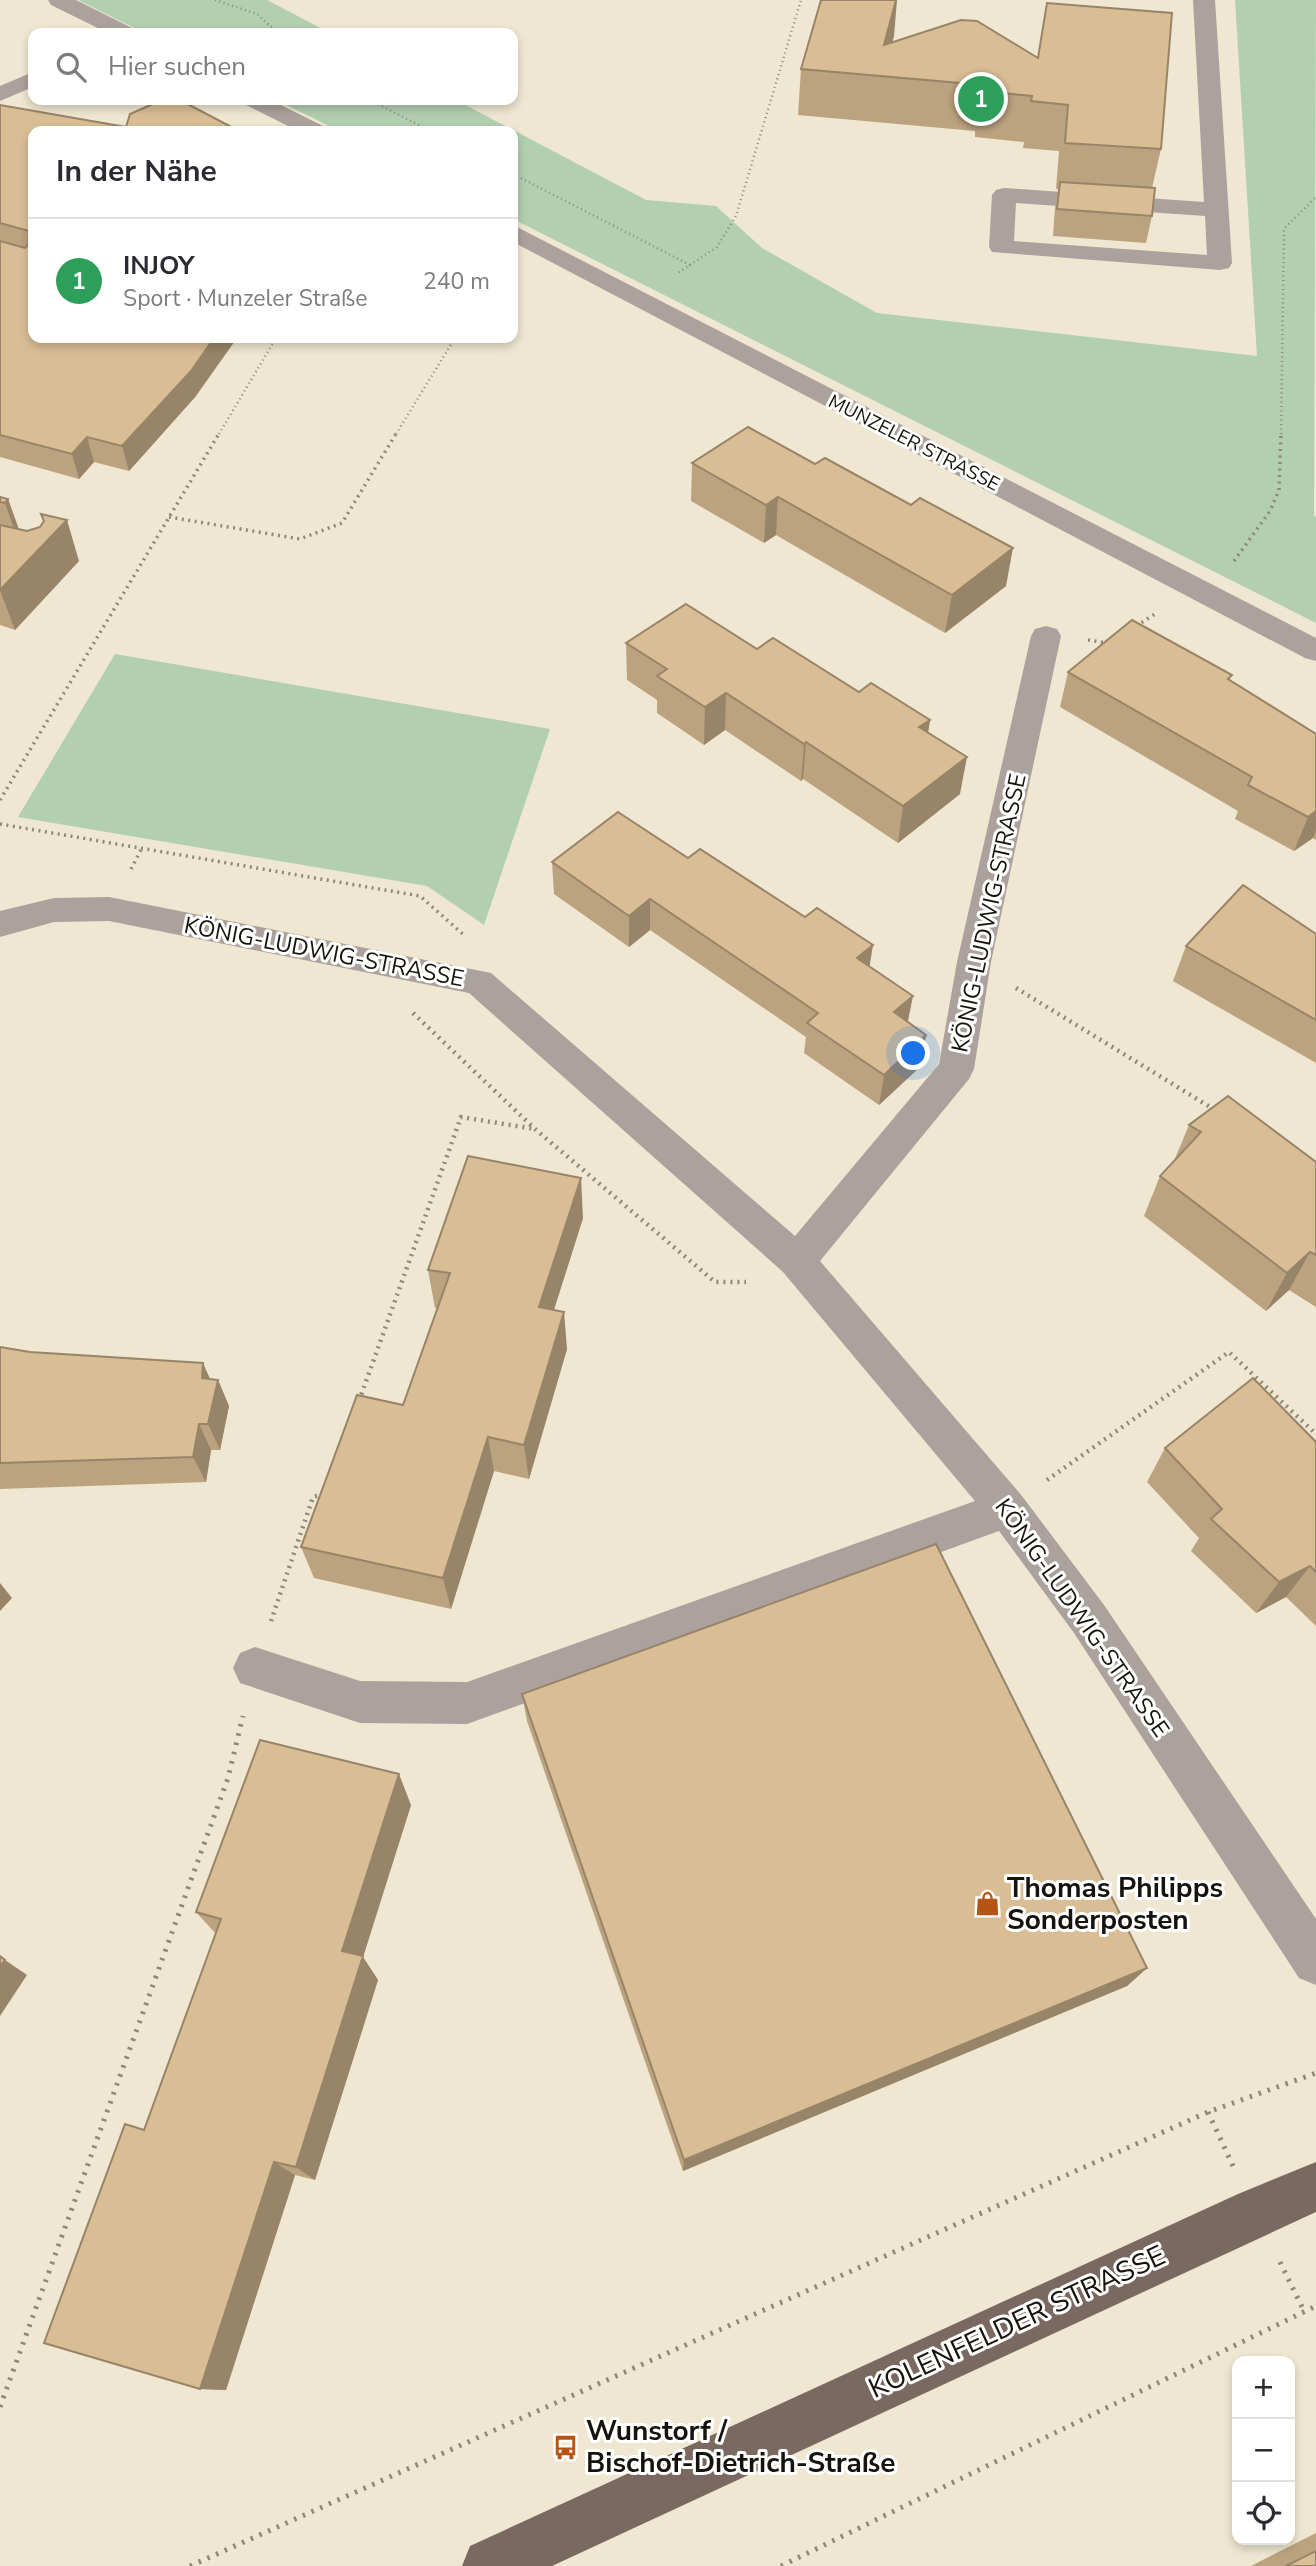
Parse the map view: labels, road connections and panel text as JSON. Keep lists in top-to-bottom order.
{
  "streets": {
    "main road": ["KOLENFELDER STRASSE"],
    "street": ["MUNZELER STRASSE", "KÖNIG-LUDWIG-STRASSE"]
  },
  "places": {
    "shop": ["Thomas Philipps Sonderposten"],
    "bus stop": ["Wunstorf / Bischof-Dietrich-Straße"]
  },
  "page": {
    "search": "Hier suchen",
    "pins": "1",
    "heading": "In der Nähe",
    "list": [
      {
        "mark": "1",
        "name": "INJOY",
        "note": "Sport · Munzeler Straße",
        "value": "240 m"
      }
    ],
    "map_buttons": ["+", "−"]
  }
}
